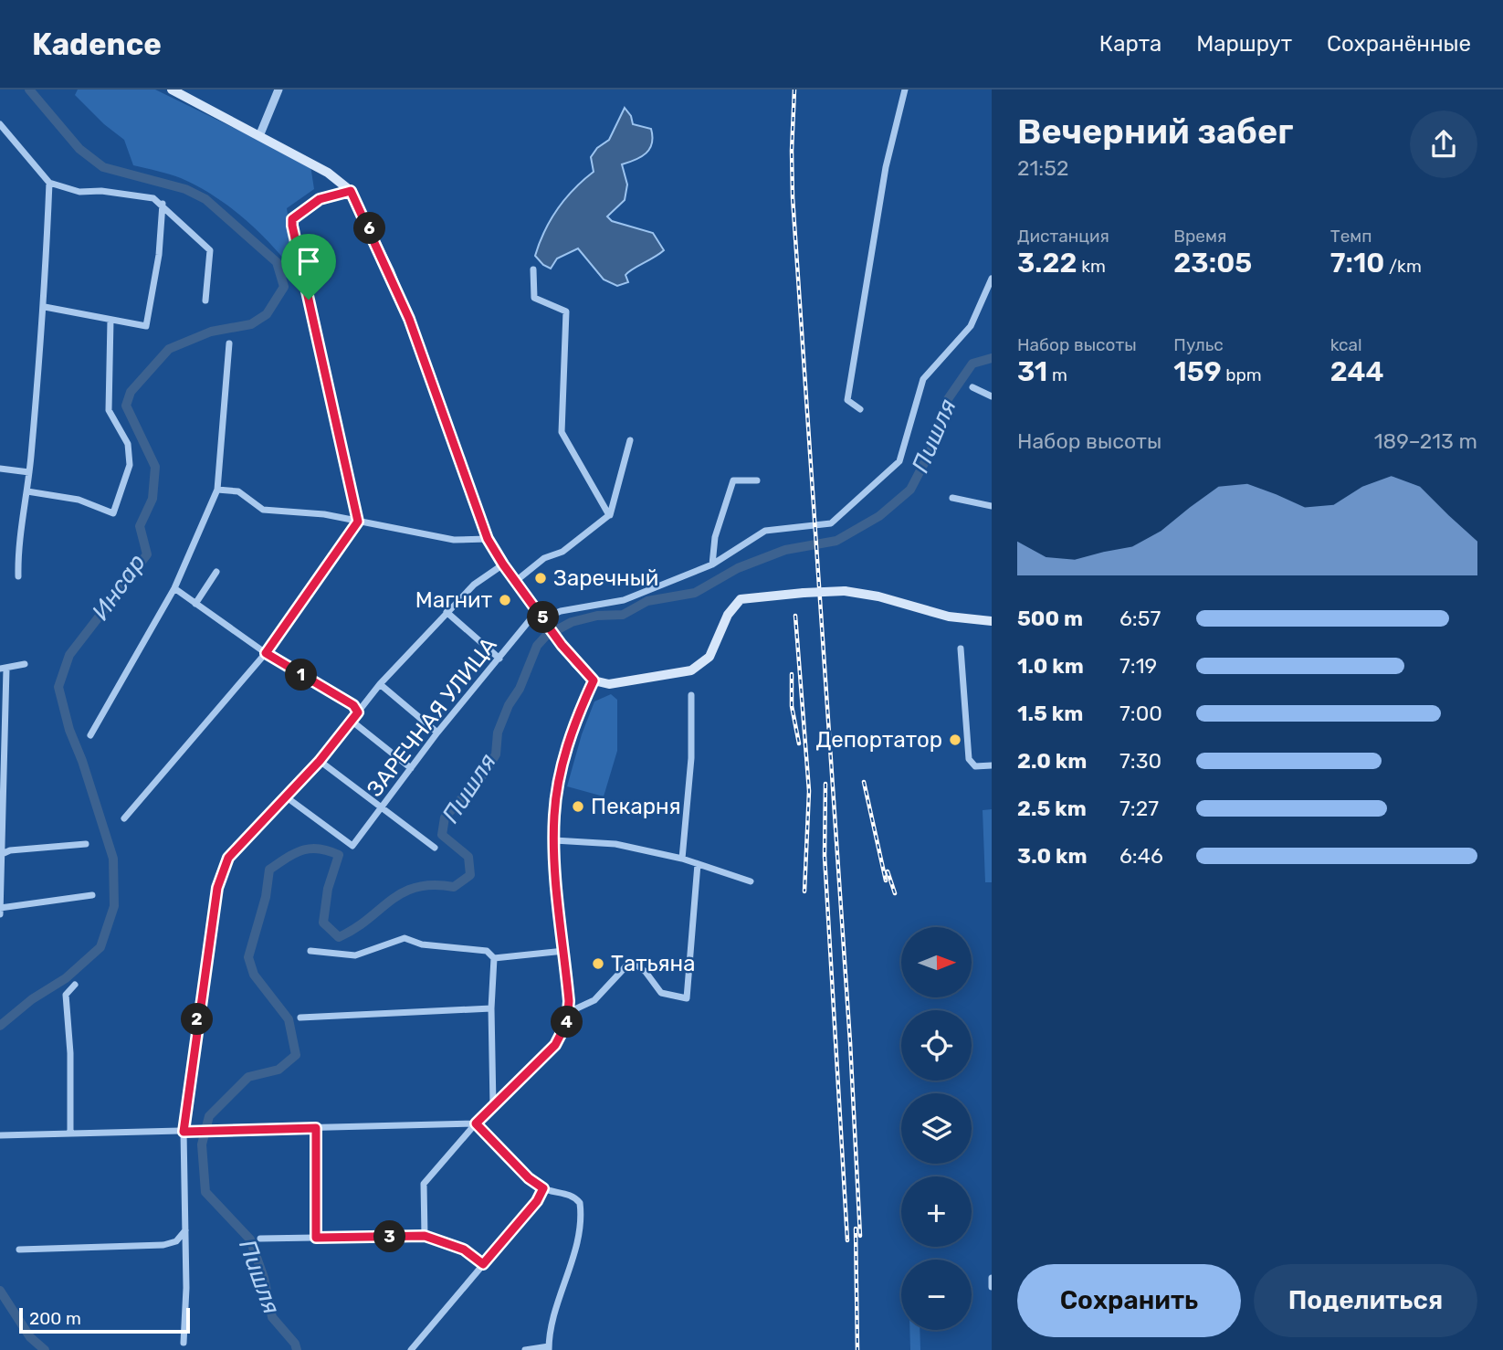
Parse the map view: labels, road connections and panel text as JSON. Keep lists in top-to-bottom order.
{
  "streets": {
    "street": ["ЗАРЕЧНАЯ УЛИЦА"]
  },
  "water": ["Пишля", "Инсар"],
  "places": [
    "Заречный",
    "Магнит",
    "Депортатор",
    "Пекарня",
    "Татьяна"
  ],
  "scale_bar": "200 m",
  "north": "right",
  "page": {
    "header": "Kadence",
    "nav": ["Карта", "Маршрут", "Сохранённые"],
    "heading": ["Вечерний забег", "21:52"],
    "stats": [
      ["Дистанция", "3.22 km"],
      ["Время", "23:05"],
      ["Темп", "7:10 /km"],
      ["Набор высоты", "31 m"],
      ["Пульс", "159 bpm"],
      ["kcal", "244"]
    ],
    "pins": [
      "6",
      "5",
      "1",
      "2",
      "4",
      "3"
    ],
    "chart": ["Набор высоты", "189–213 m"],
    "list": [
      {
        "name": "500 m",
        "note": "6:57"
      },
      {
        "name": "1.0 km",
        "note": "7:19"
      },
      {
        "name": "1.5 km",
        "note": "7:00"
      },
      {
        "name": "2.0 km",
        "note": "7:30"
      },
      {
        "name": "2.5 km",
        "note": "7:27"
      },
      {
        "name": "3.0 km",
        "note": "6:46"
      }
    ],
    "map_buttons": ["+", "−"],
    "buttons": ["Сохранить", "Поделиться"],
    "scale": "200 m"
  }
}
